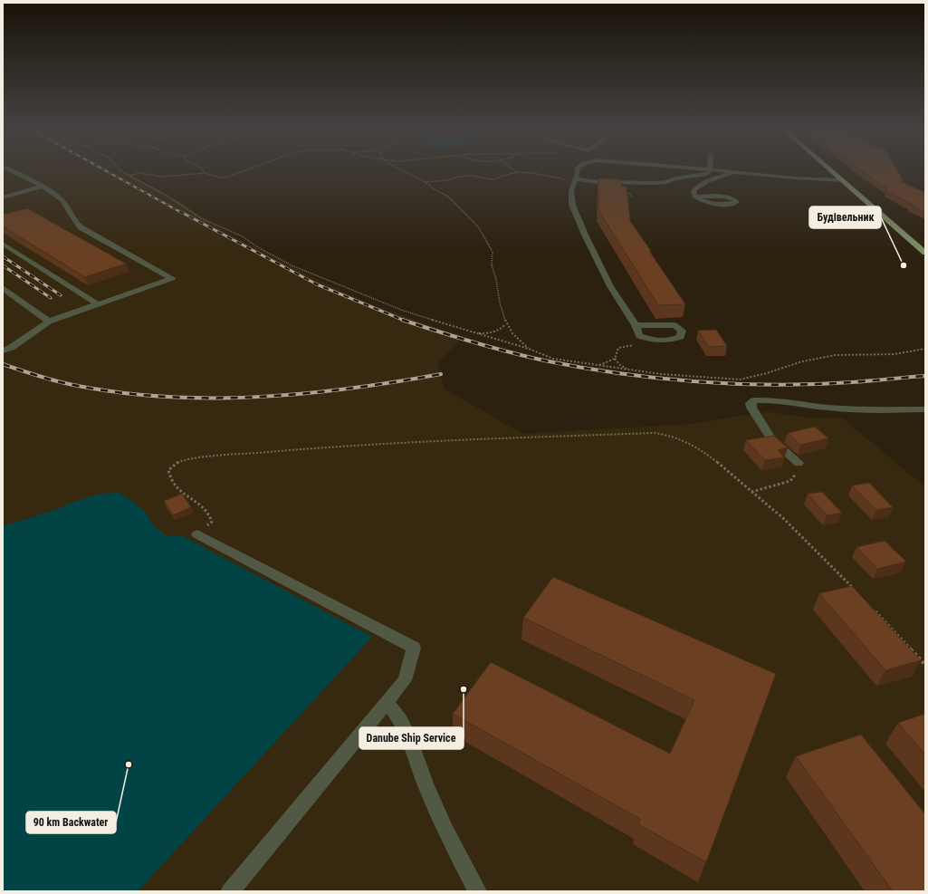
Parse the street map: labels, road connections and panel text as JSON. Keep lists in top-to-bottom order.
{
  "places": ["Будівельник", "Danube Ship Service", "90 km Backwater"]
}
